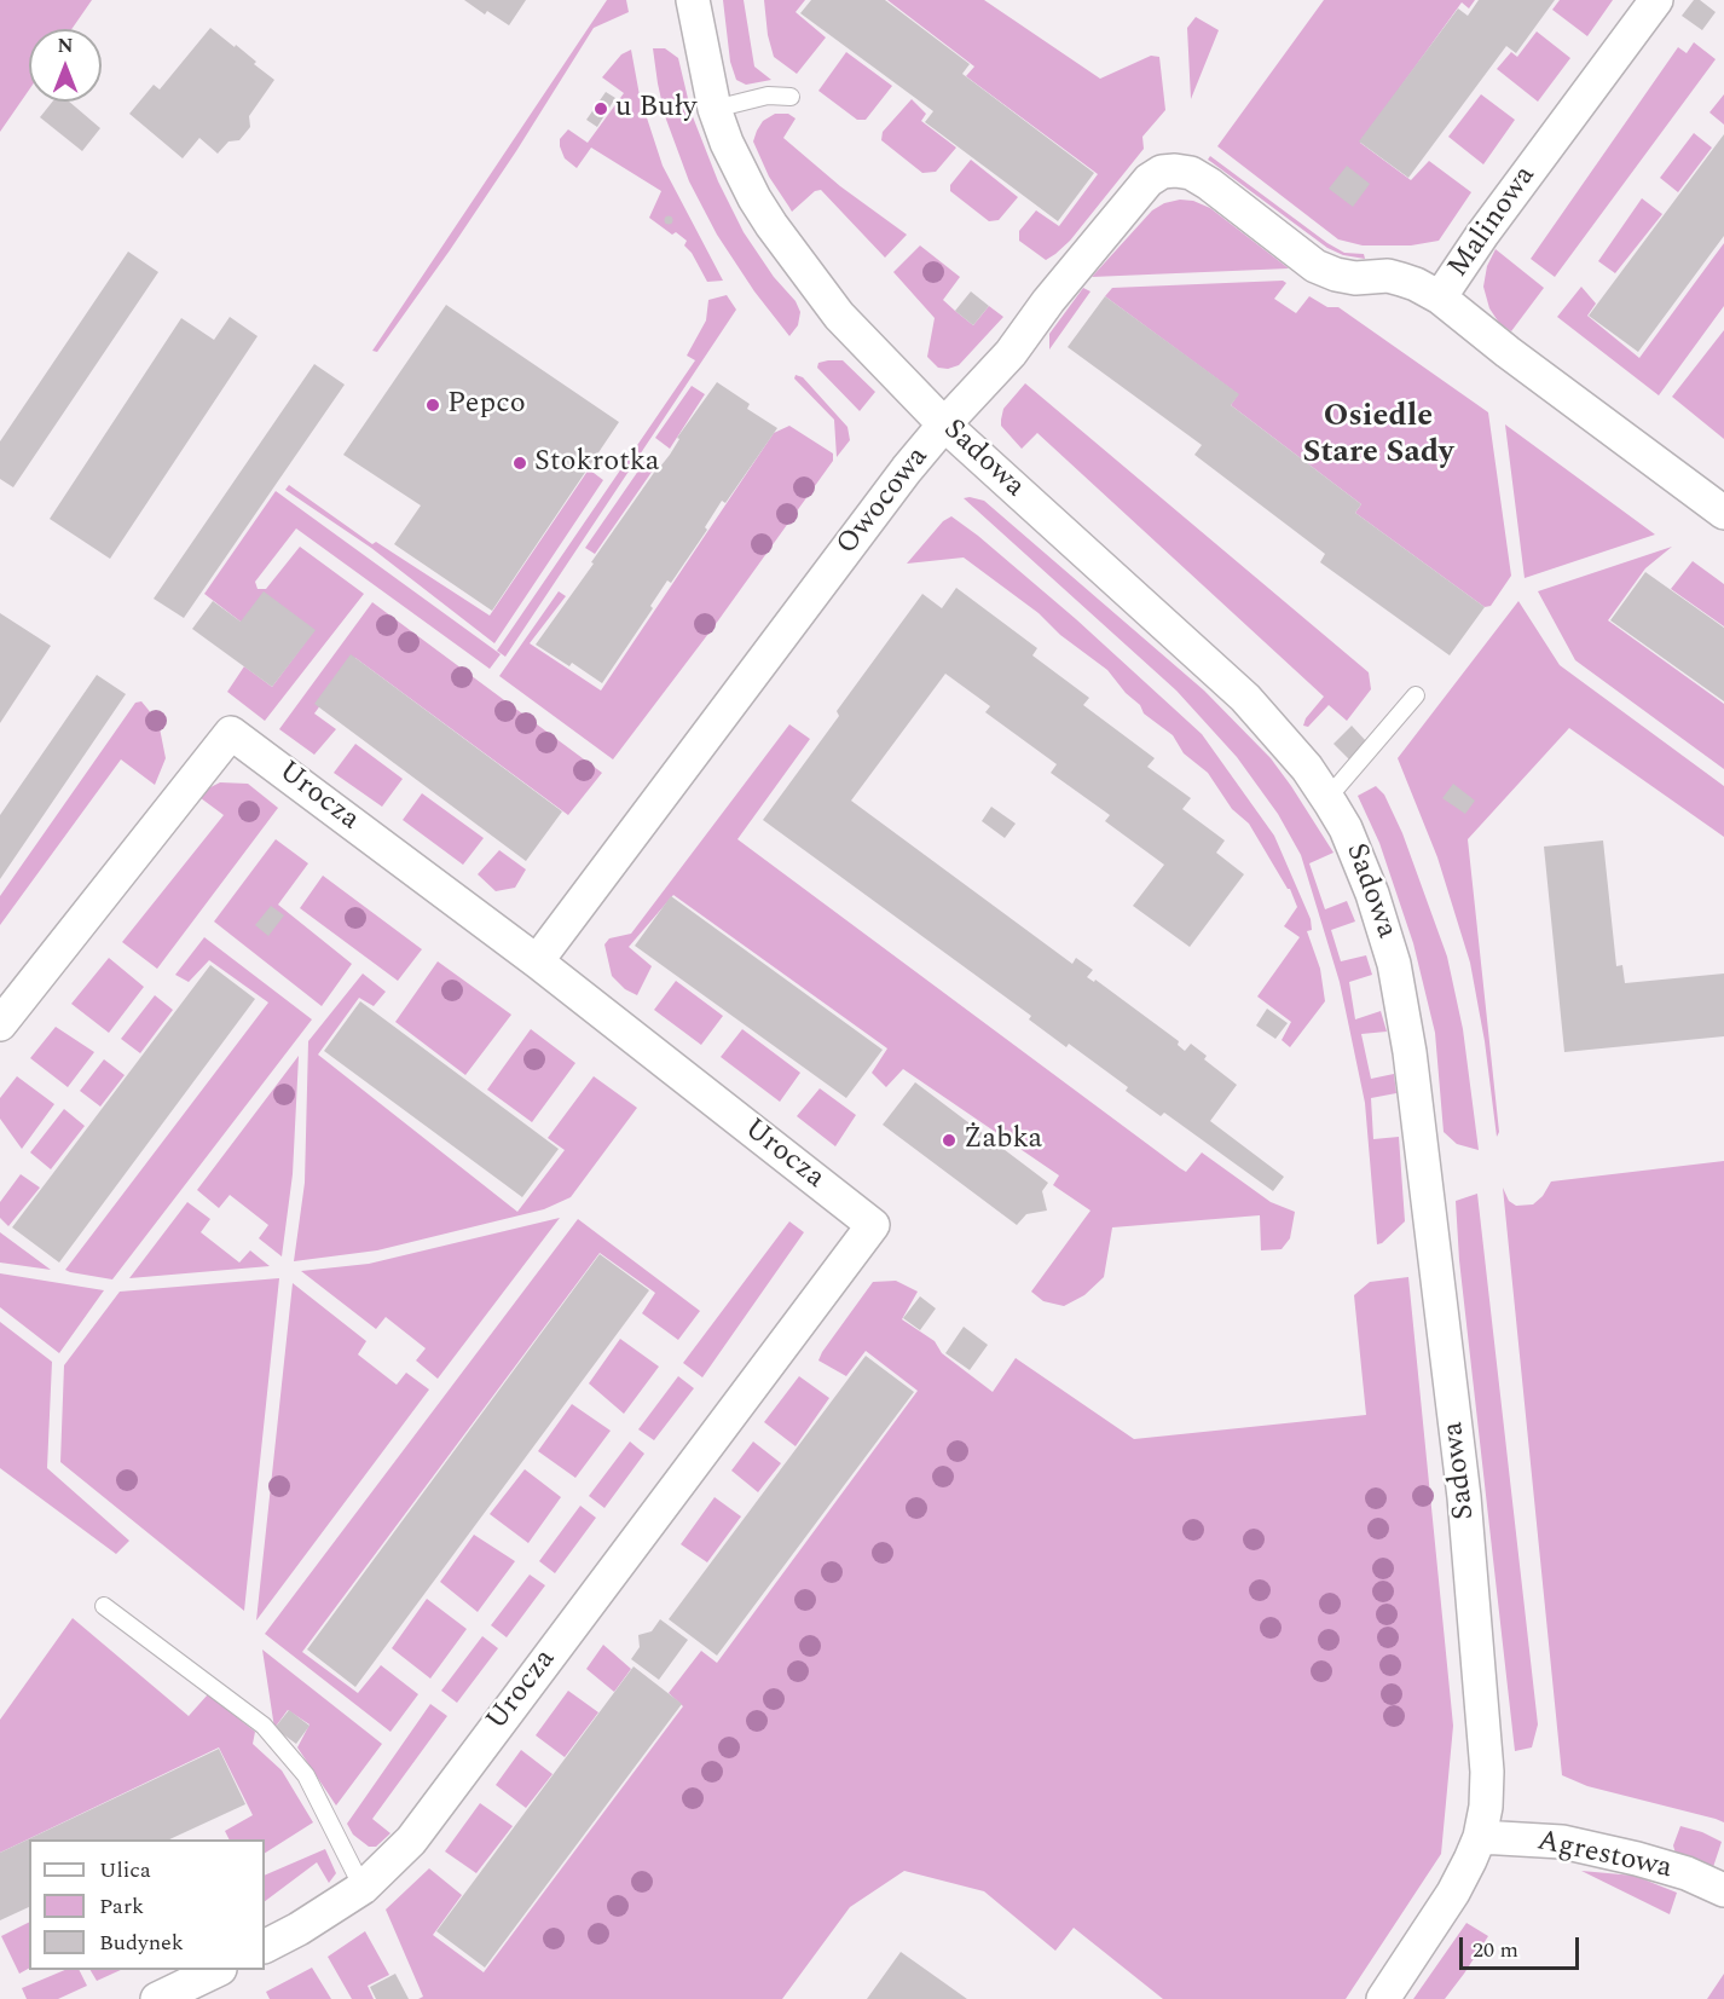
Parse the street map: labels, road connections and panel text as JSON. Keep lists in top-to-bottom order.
{
  "streets": {
    "street": [
      "Malinowa",
      "Sadowa",
      "Owocowa",
      "Urocza",
      "Agrestowa"
    ]
  },
  "crossings": [
    ["Malinowa", "Owocowa"],
    ["Sadowa", "Owocowa"],
    ["Sadowa", "Agrestowa"],
    ["Owocowa", "Urocza"]
  ],
  "districts": ["Osiedle Stare Sady"],
  "places": [
    "u Buły",
    "Pepco",
    "Stokrotka",
    "Żabka"
  ],
  "legend": ["Ulica", "Park", "Budynek"],
  "scale_bar": "20 m",
  "north": "top"
}
